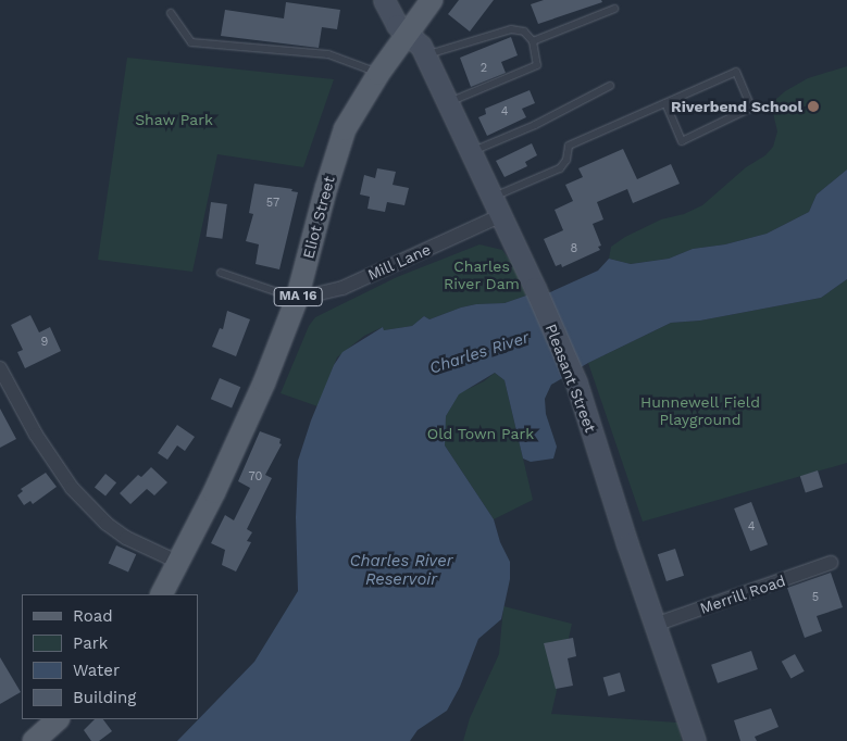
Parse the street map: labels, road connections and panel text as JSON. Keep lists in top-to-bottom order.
{
  "streets": {
    "main road": ["Eliot Street", "MA 16", "Pleasant Street"],
    "street": ["Mill Lane", "Merrill Road"]
  },
  "crossings": [
    ["Eliot Street", "Mill Lane"],
    ["Eliot Street", "Pleasant Street"],
    ["Mill Lane", "Pleasant Street"],
    ["Pleasant Street", "Merrill Road"]
  ],
  "water": ["Charles River", "Charles River Reservoir"],
  "parks": [
    "Shaw Park",
    "Charles River Dam",
    "Hunnewell Field Playground",
    "Old Town Park"
  ],
  "places": ["Riverbend School"],
  "house_numbers": [
    "2",
    "4",
    "57",
    "8",
    "9",
    "70",
    "4",
    "5"
  ],
  "legend": [
    "Road",
    "Park",
    "Water",
    "Building"
  ]
}
